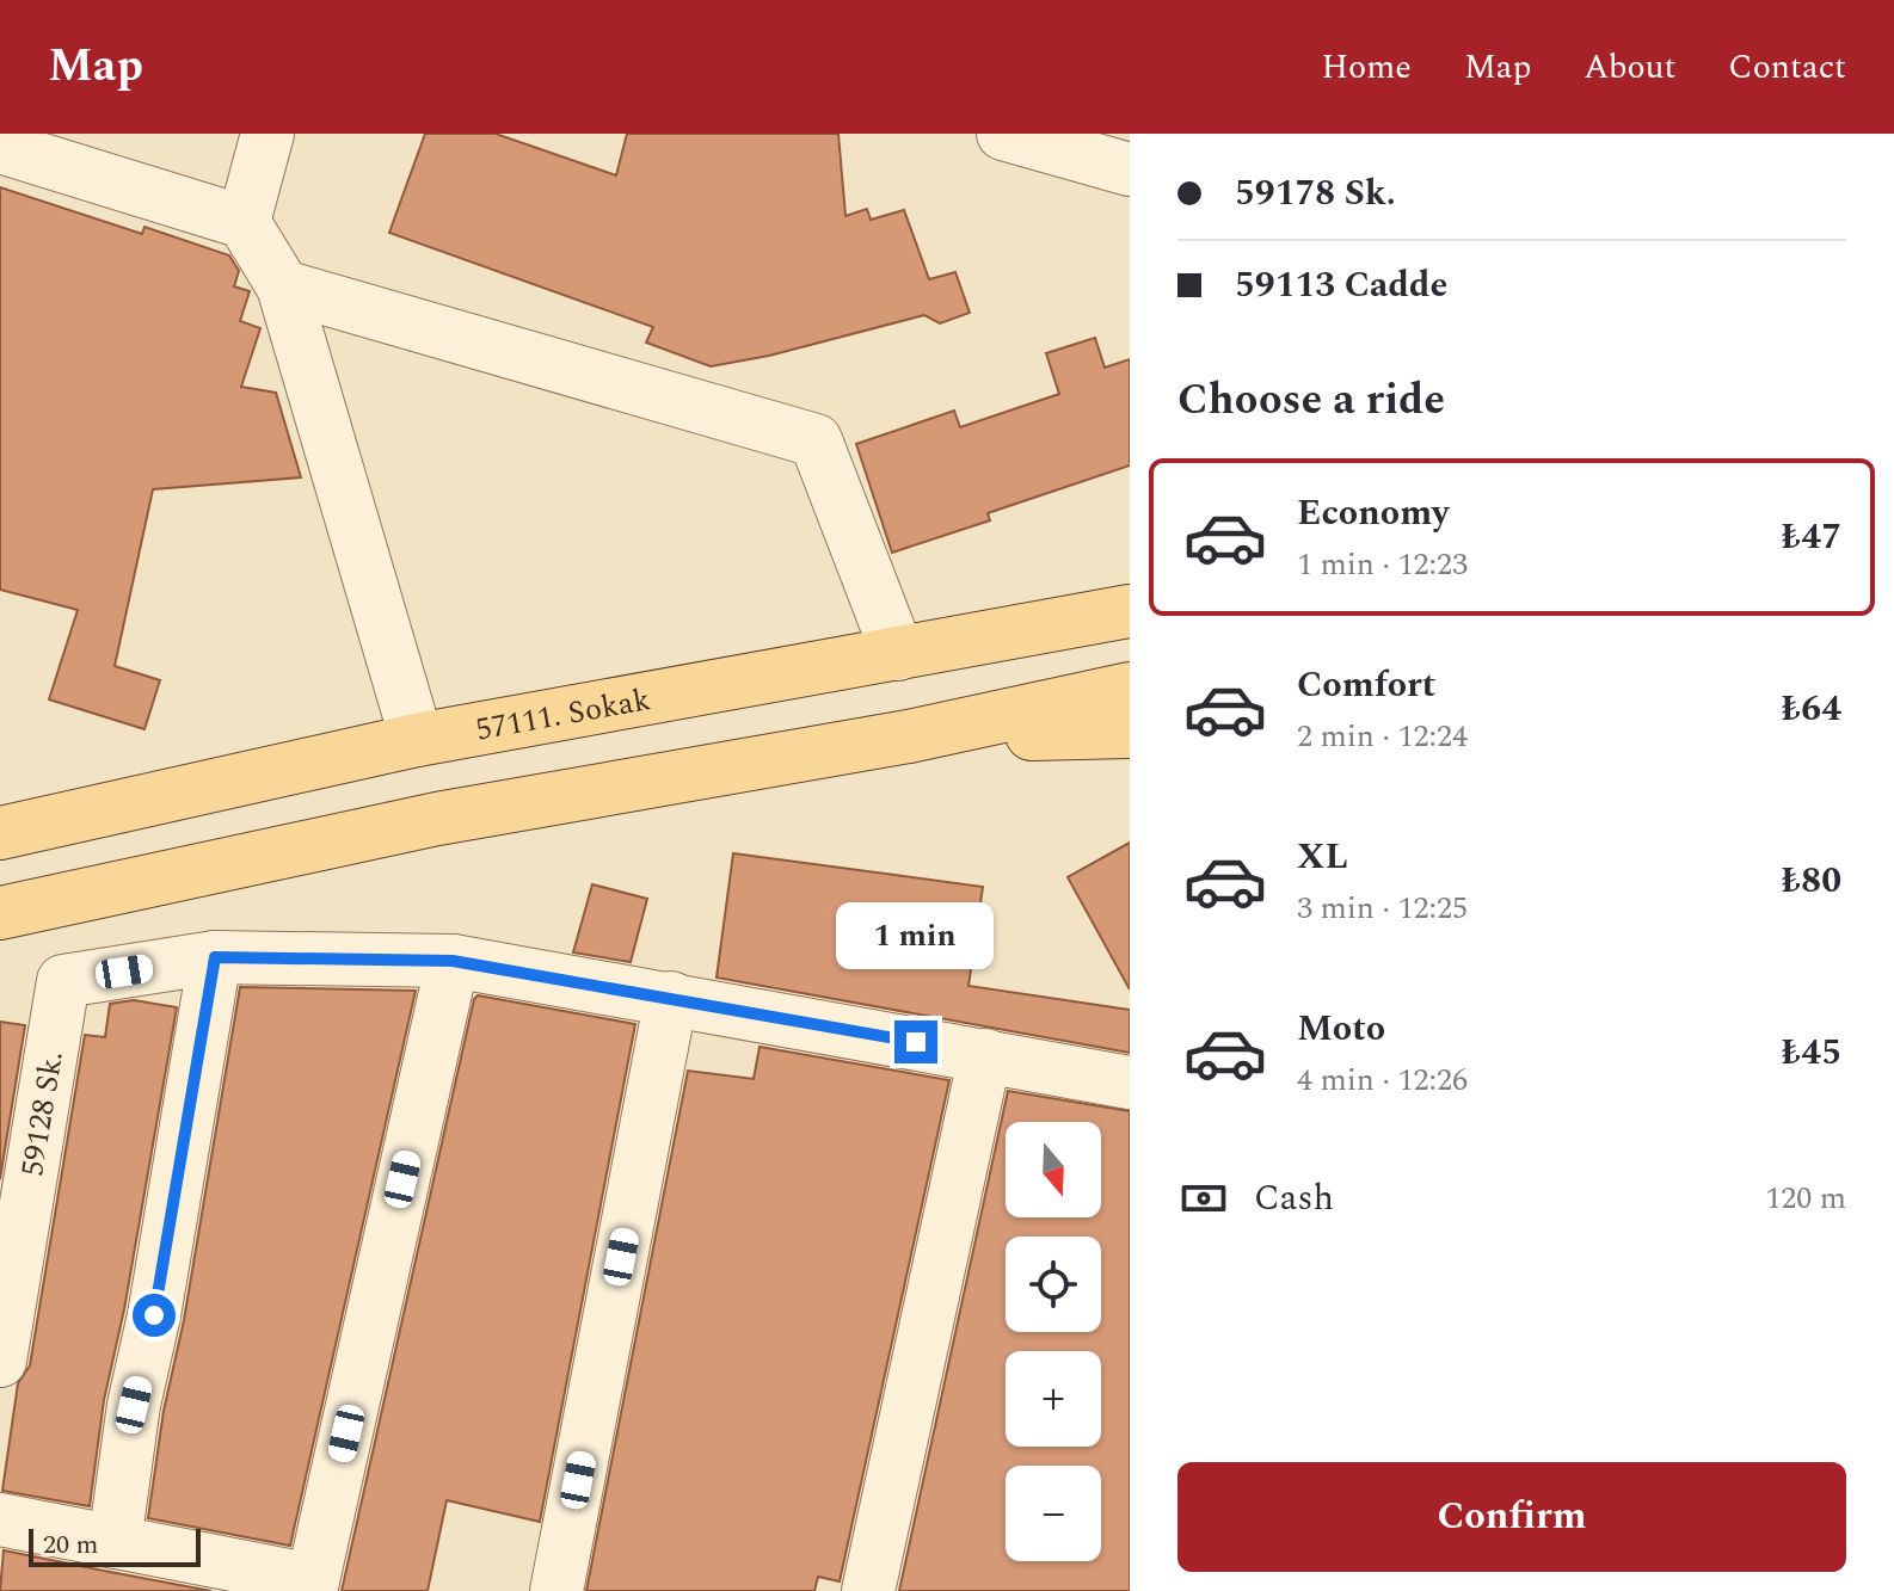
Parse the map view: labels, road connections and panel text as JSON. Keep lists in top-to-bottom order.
{
  "streets": {
    "main road": ["57111. Sokak"],
    "street": ["59128 Sk."]
  },
  "scale_bar": "20 m",
  "north": "bottom",
  "page": {
    "header": "Map",
    "nav": [
      "Home",
      "Map",
      "About",
      "Contact"
    ],
    "banner": ["59178 Sk.", "59113 Cadde"],
    "heading": "Choose a ride",
    "list": [
      {
        "name": "Economy",
        "note": "1 min · 12:23",
        "value": "₺47"
      },
      {
        "name": "Comfort",
        "note": "2 min · 12:24",
        "value": "₺64"
      },
      {
        "name": "XL",
        "note": "3 min · 12:25",
        "value": "₺80"
      },
      {
        "name": "Moto",
        "note": "4 min · 12:26",
        "value": "₺45"
      }
    ],
    "bubble": "1 min",
    "map_buttons": ["+", "−"],
    "pay": ["Cash", "120 m"],
    "buttons": "Confirm",
    "scale": "20 m"
  }
}
